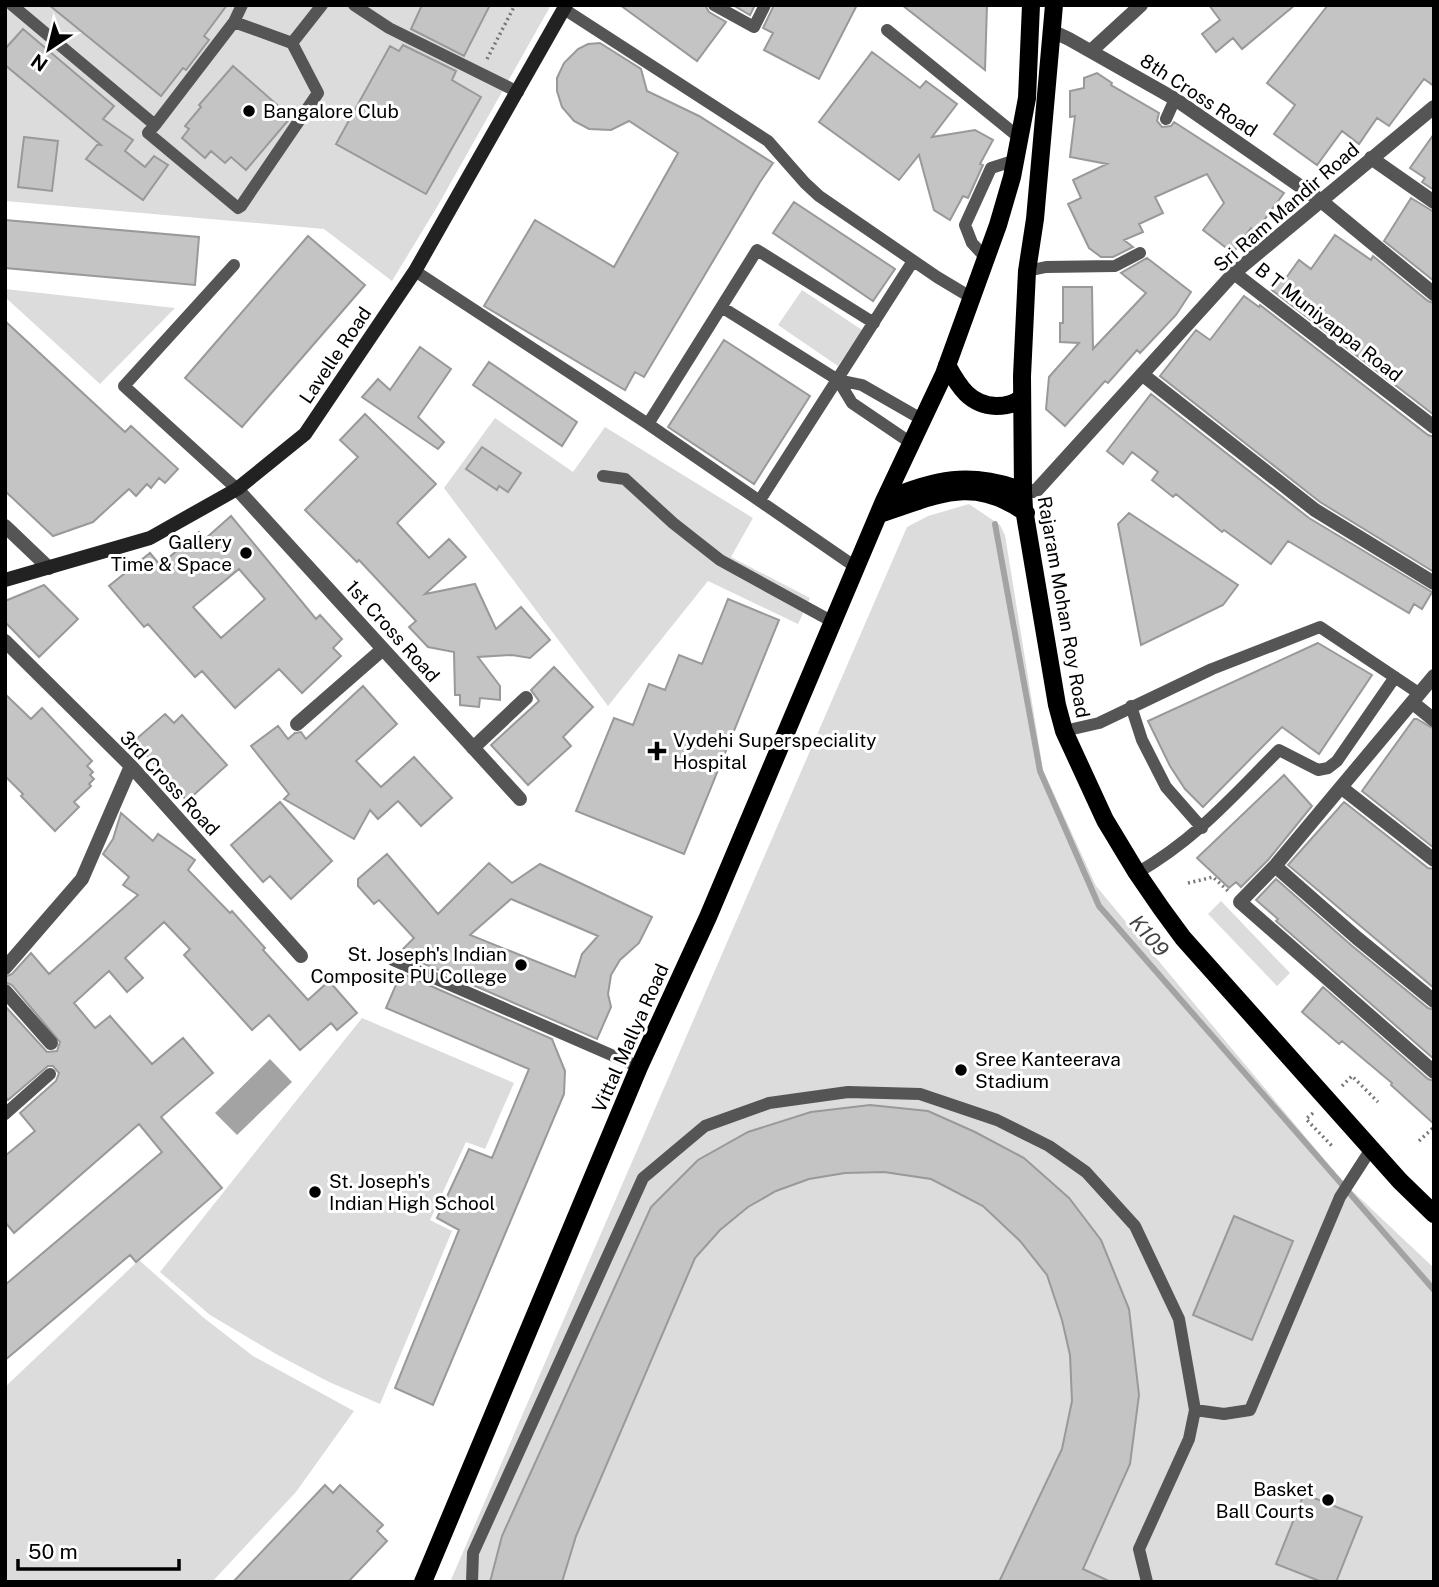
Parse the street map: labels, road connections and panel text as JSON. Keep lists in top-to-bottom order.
{
  "streets": {
    "main road": ["Rajaram Mohan Roy Road", "Vittal Mallya Road"],
    "street": [
      "8th Cross Road",
      "Sri Ram Mandir Road",
      "B T Muniyappa Road",
      "Lavelle Road",
      "1st Cross Road",
      "3rd Cross Road"
    ]
  },
  "crossings": [
    ["8th Cross Road", "Sri Ram Mandir Road"],
    ["8th Cross Road", "Rajaram Mohan Roy Road"],
    ["Sri Ram Mandir Road", "B T Muniyappa Road"],
    ["Sri Ram Mandir Road", "Rajaram Mohan Roy Road"],
    ["Lavelle Road", "1st Cross Road"]
  ],
  "water": ["K109"],
  "places": {
    "other": [
      "Bangalore Club",
      "Gallery Time & Space",
      "St. Joseph's Indian Composite PU College",
      "Sree Kanteerava Stadium",
      "St. Joseph's Indian High School",
      "Basket Ball Courts"
    ],
    "health": ["Vydehi Superspeciality Hospital"]
  },
  "scale_bar": "50 m",
  "north": "bottom left"
}
